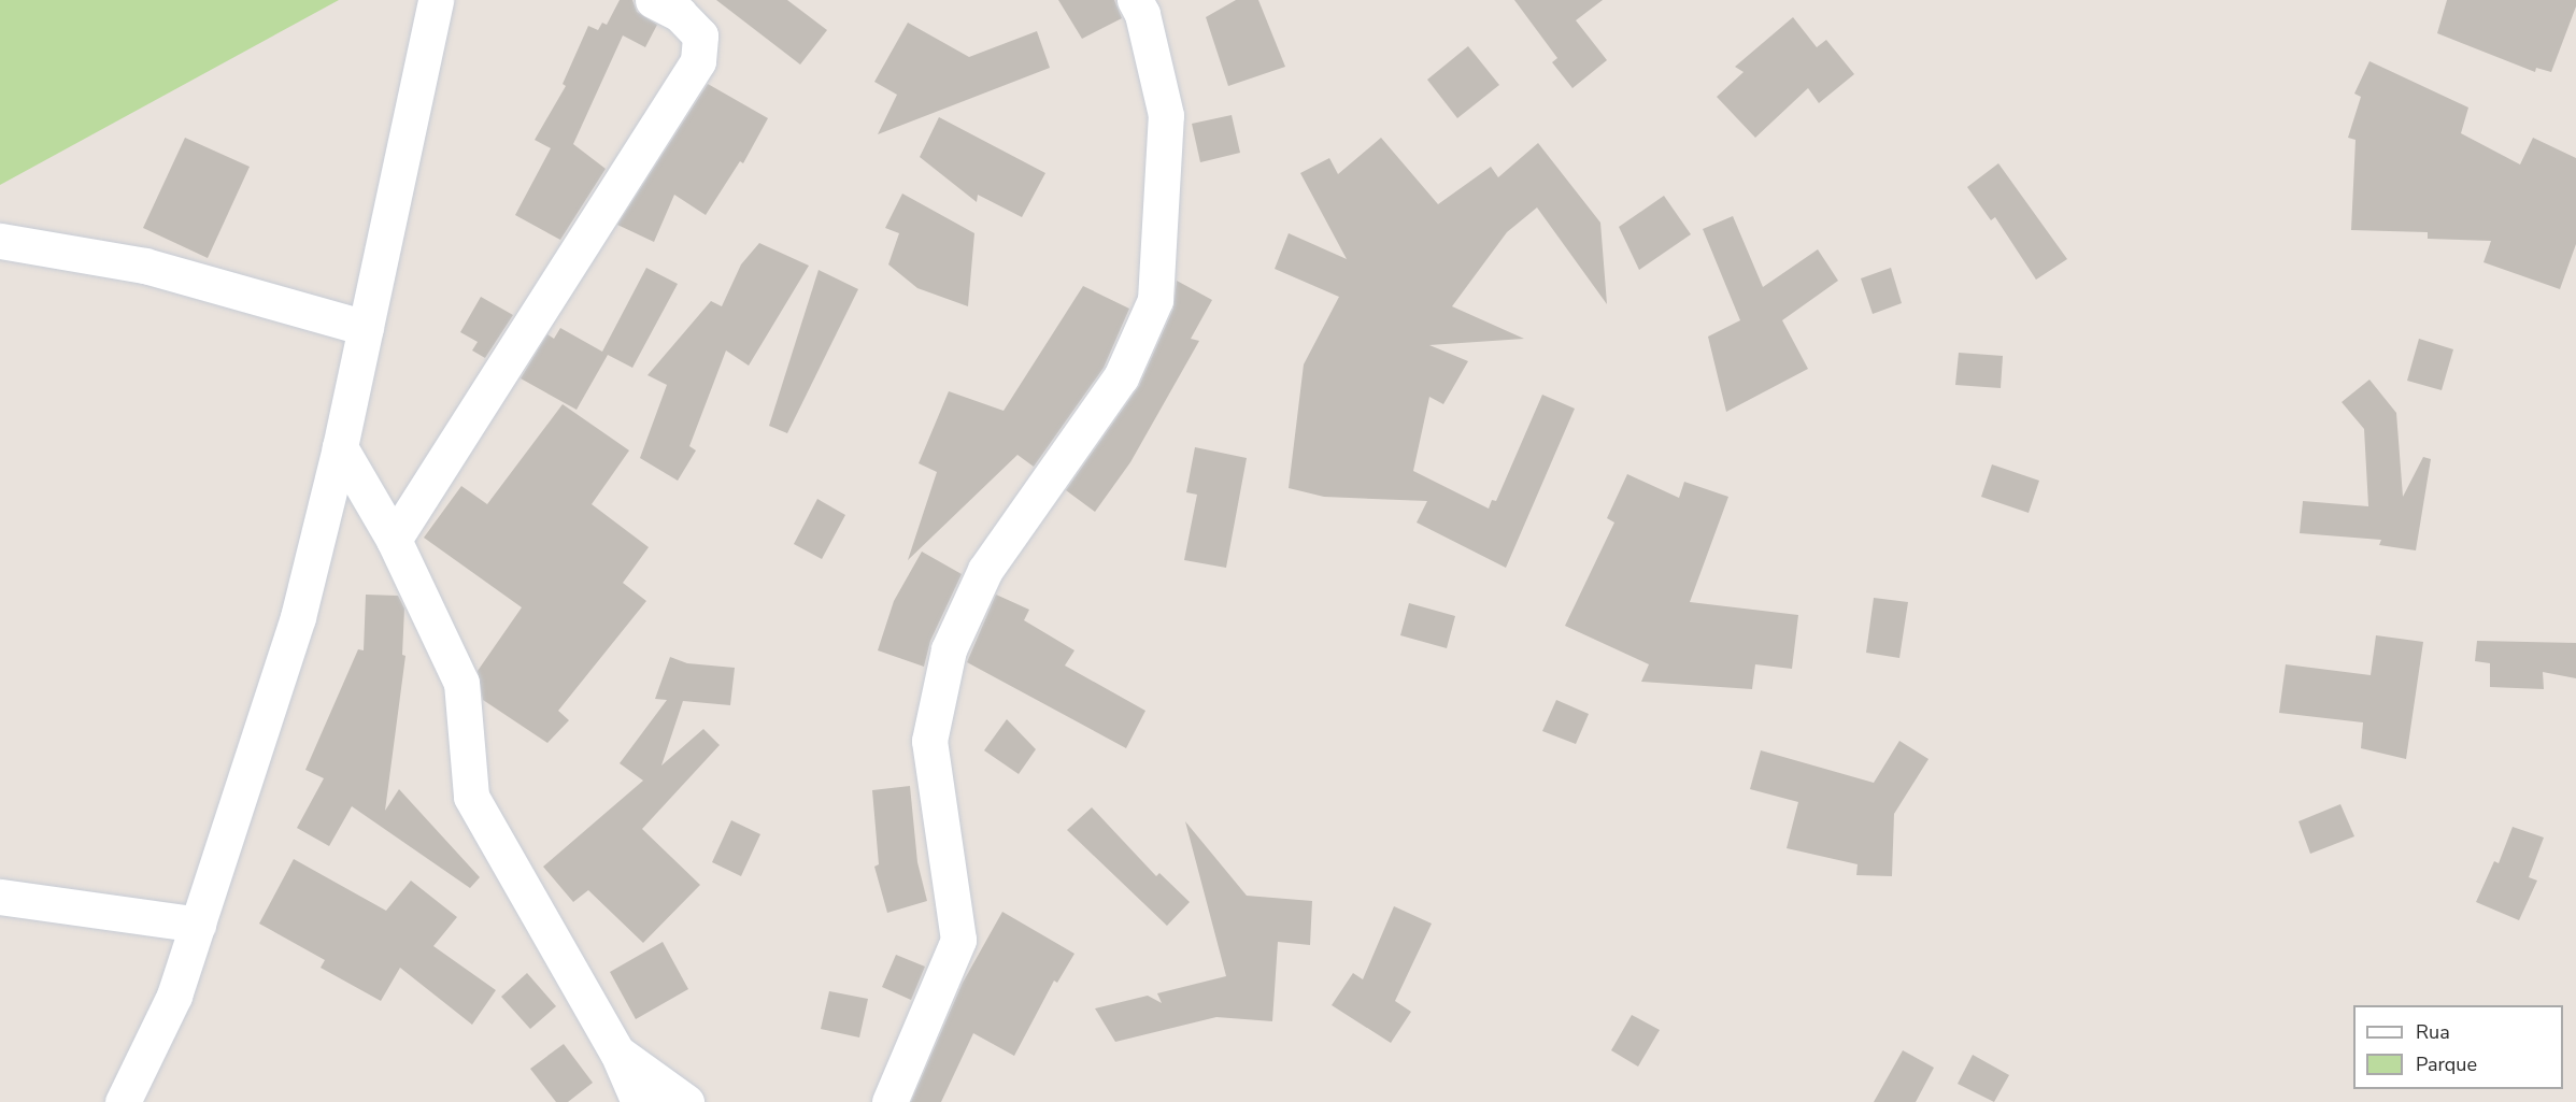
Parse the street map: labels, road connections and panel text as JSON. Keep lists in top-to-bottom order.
{
  "legend": ["Rua", "Parque"]
}
